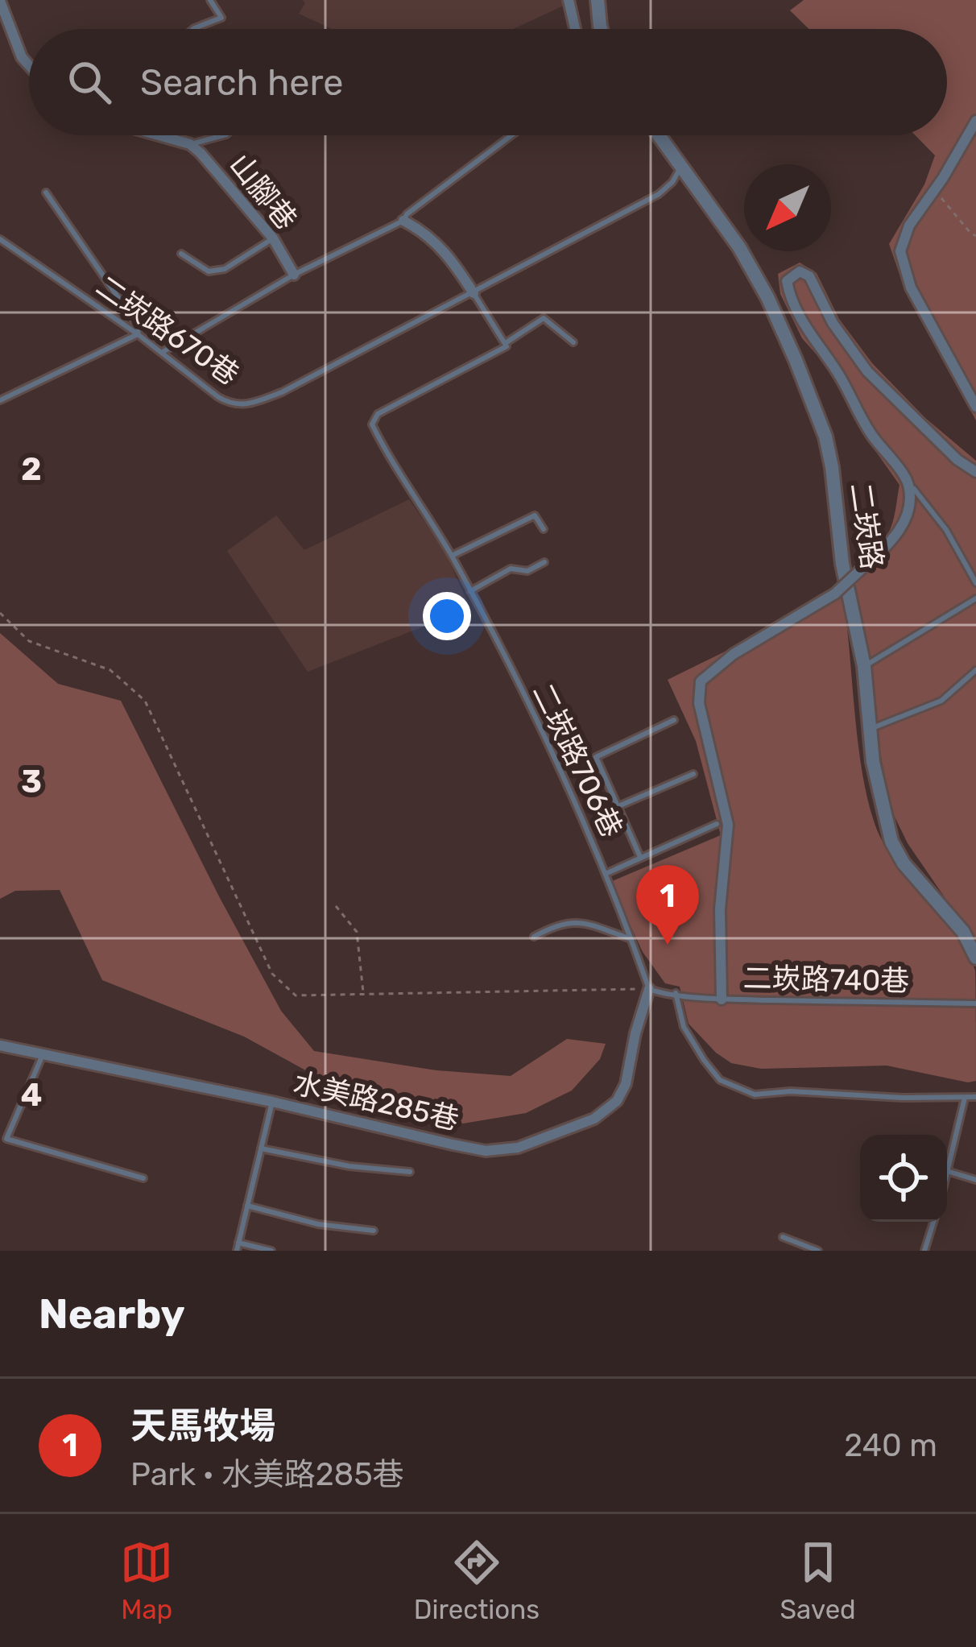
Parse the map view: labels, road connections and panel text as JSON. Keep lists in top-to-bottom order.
{
  "streets": {
    "street": ["山腳巷", "二崁路", "水美路285巷"],
    "lane": ["二崁路670巷", "二崁路706巷", "二崁路740巷"]
  },
  "crossings": [
    ["二崁路670巷", "二崁路"],
    ["二崁路706巷", "水美路285巷"]
  ],
  "north": "bottom left",
  "page": {
    "search": "Search here",
    "pins": "1",
    "heading": "Nearby",
    "list": [
      {
        "mark": "1",
        "name": "天馬牧場",
        "note": "Park · 水美路285巷",
        "value": "240 m"
      }
    ],
    "nav": ["Map", "Directions", "Saved"]
  },
  "grid": {
    "rows": ["2", "3", "4"]
  }
}
